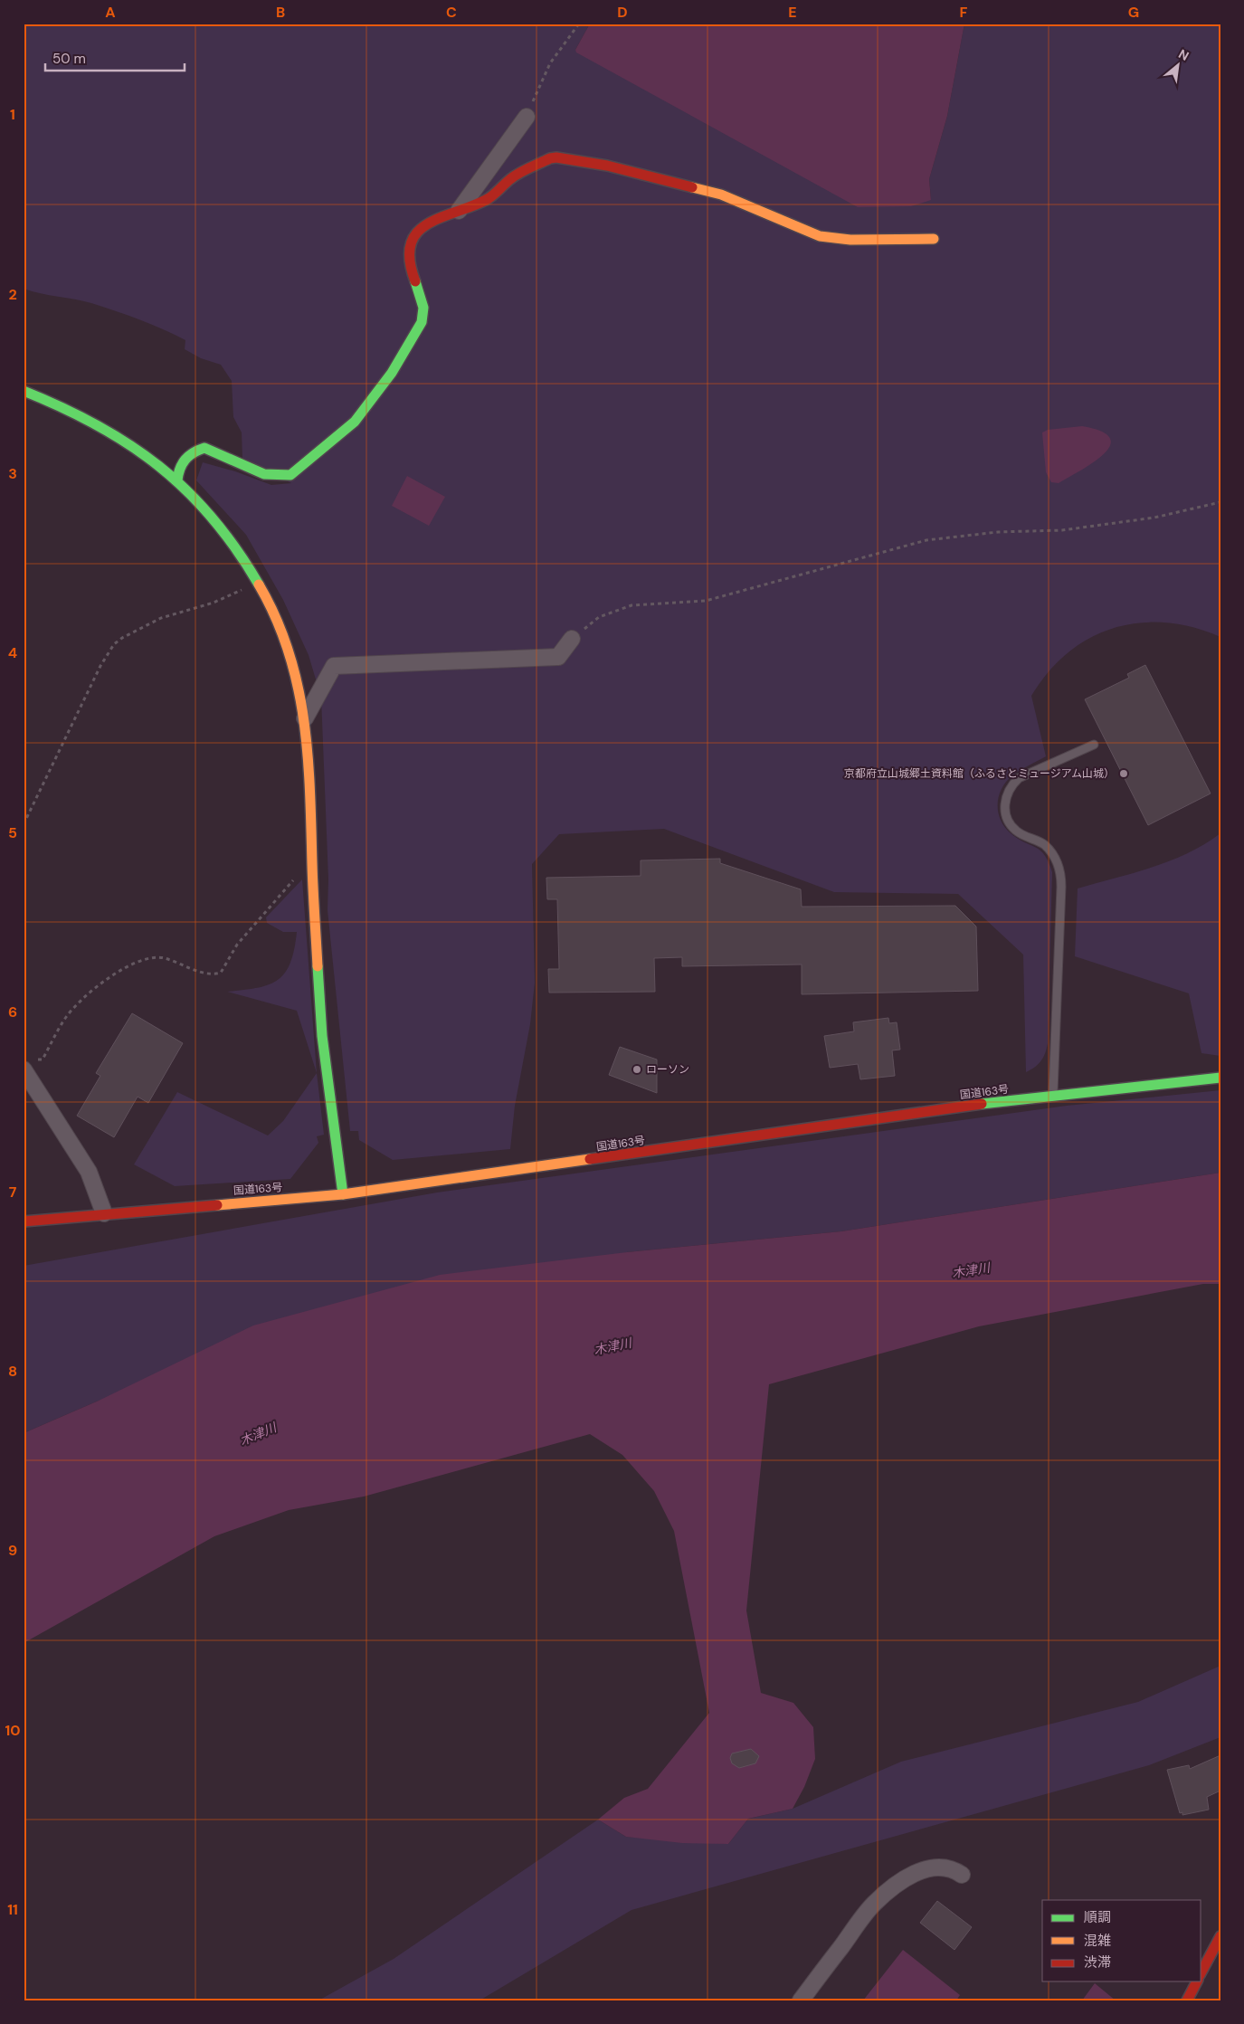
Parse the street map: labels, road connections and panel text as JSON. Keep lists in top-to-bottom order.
{
  "streets": {
    "main road": ["国道163号"]
  },
  "water": ["木津川"],
  "places": ["京都府立山城郷土資料館（ふるさとミュージアム山城）", "ローソン"],
  "legend": ["順調", "混雑", "渋滞"],
  "scale_bar": "50 m",
  "north": "top right",
  "grid": {
    "columns": [
      "A",
      "B",
      "C",
      "D",
      "E",
      "F",
      "G"
    ],
    "rows": [
      "1",
      "2",
      "3",
      "4",
      "5",
      "6",
      "7",
      "8",
      "9",
      "10",
      "11"
    ]
  }
}
